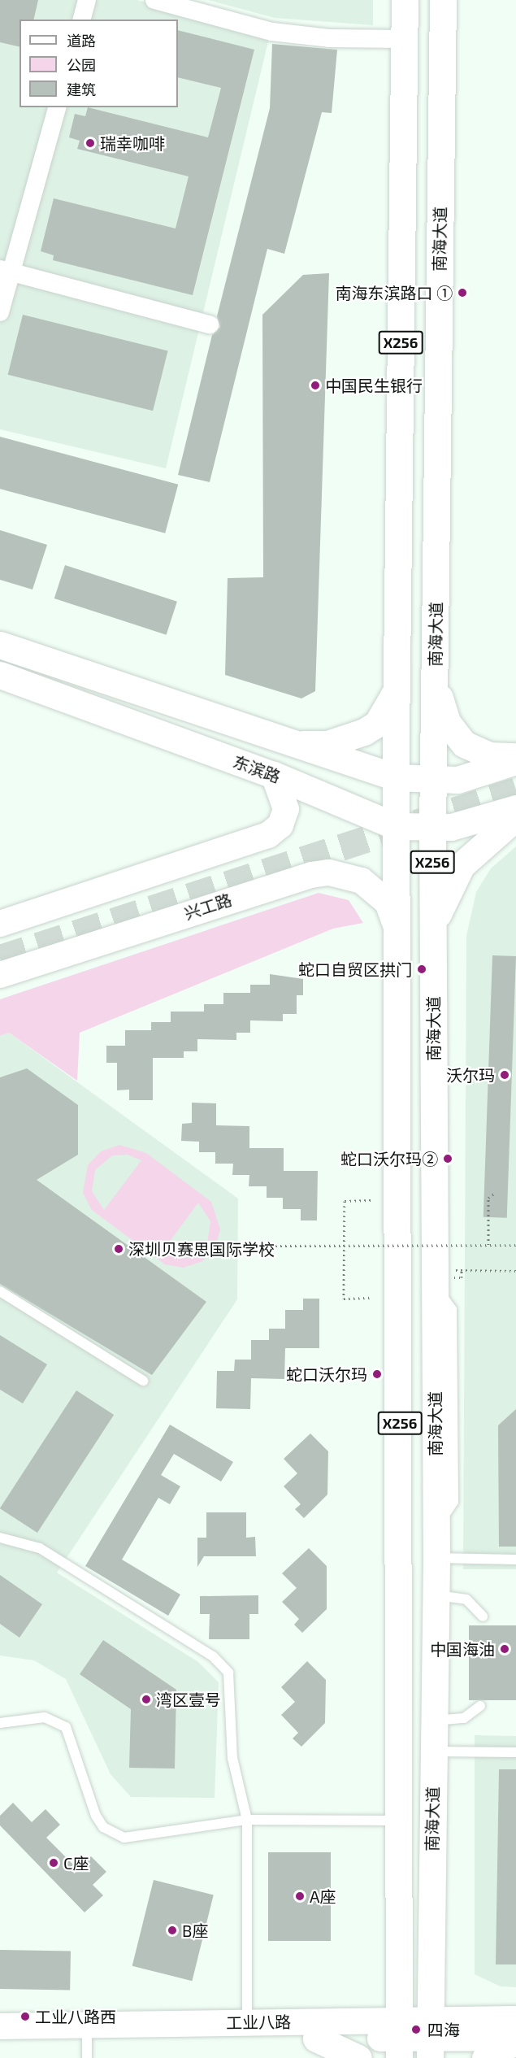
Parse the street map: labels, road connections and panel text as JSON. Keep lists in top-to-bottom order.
{
  "streets": {
    "main road": ["南海大道", "X256", "东滨路"],
    "street": ["兴工路", "工业八路"]
  },
  "crossings": [
    ["南海大道", "东滨路"],
    ["南海大道", "兴工路"],
    ["南海大道", "工业八路"]
  ],
  "places": [
    "瑞幸咖啡",
    "南海东滨路口 ①",
    "中国民生银行",
    "蛇口自贸区拱门",
    "沃尔玛",
    "蛇口沃尔玛②",
    "深圳贝赛思国际学校",
    "蛇口沃尔玛",
    "中国海油",
    "湾区壹号",
    "C座",
    "A座",
    "B座",
    "工业八路西",
    "四海"
  ],
  "legend": ["道路", "公园", "建筑"]
}
